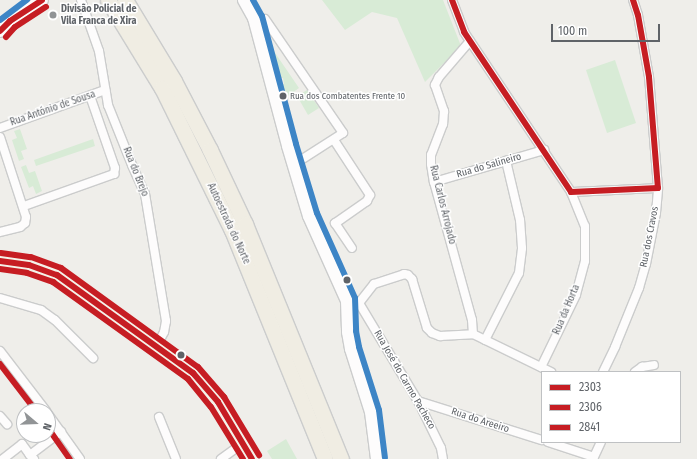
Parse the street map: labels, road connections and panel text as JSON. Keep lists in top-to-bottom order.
{
  "streets": {
    "highway": ["Autoestrada do Norte"],
    "street": [
      "Rua António de Sousa",
      "Rua do Salineiro",
      "Rua do Brejo",
      "Rua Carlos Arrojado",
      "Rua dos Cravos",
      "Rua da Horta",
      "Rua José do Carmo Pacheco",
      "Rua do Areeiro"
    ]
  },
  "crossings": [
    ["Rua António de Sousa", "Rua do Brejo"],
    ["Rua do Salineiro", "Rua Carlos Arrojado"],
    ["Rua do Salineiro", "Rua da Horta"],
    ["Rua Carlos Arrojado", "Rua da Horta"],
    ["Rua José do Carmo Pacheco", "Rua do Areeiro"]
  ],
  "places": ["Divisão Policial de Vila Franca de Xira", "Rua dos Combatentes Frente 10"],
  "lines": ["transit line 2303", "transit line 2841", "transit line 2306"],
  "legend": ["2303", "2306", "2841"],
  "scale_bar": "100 m",
  "north": "right"
}
